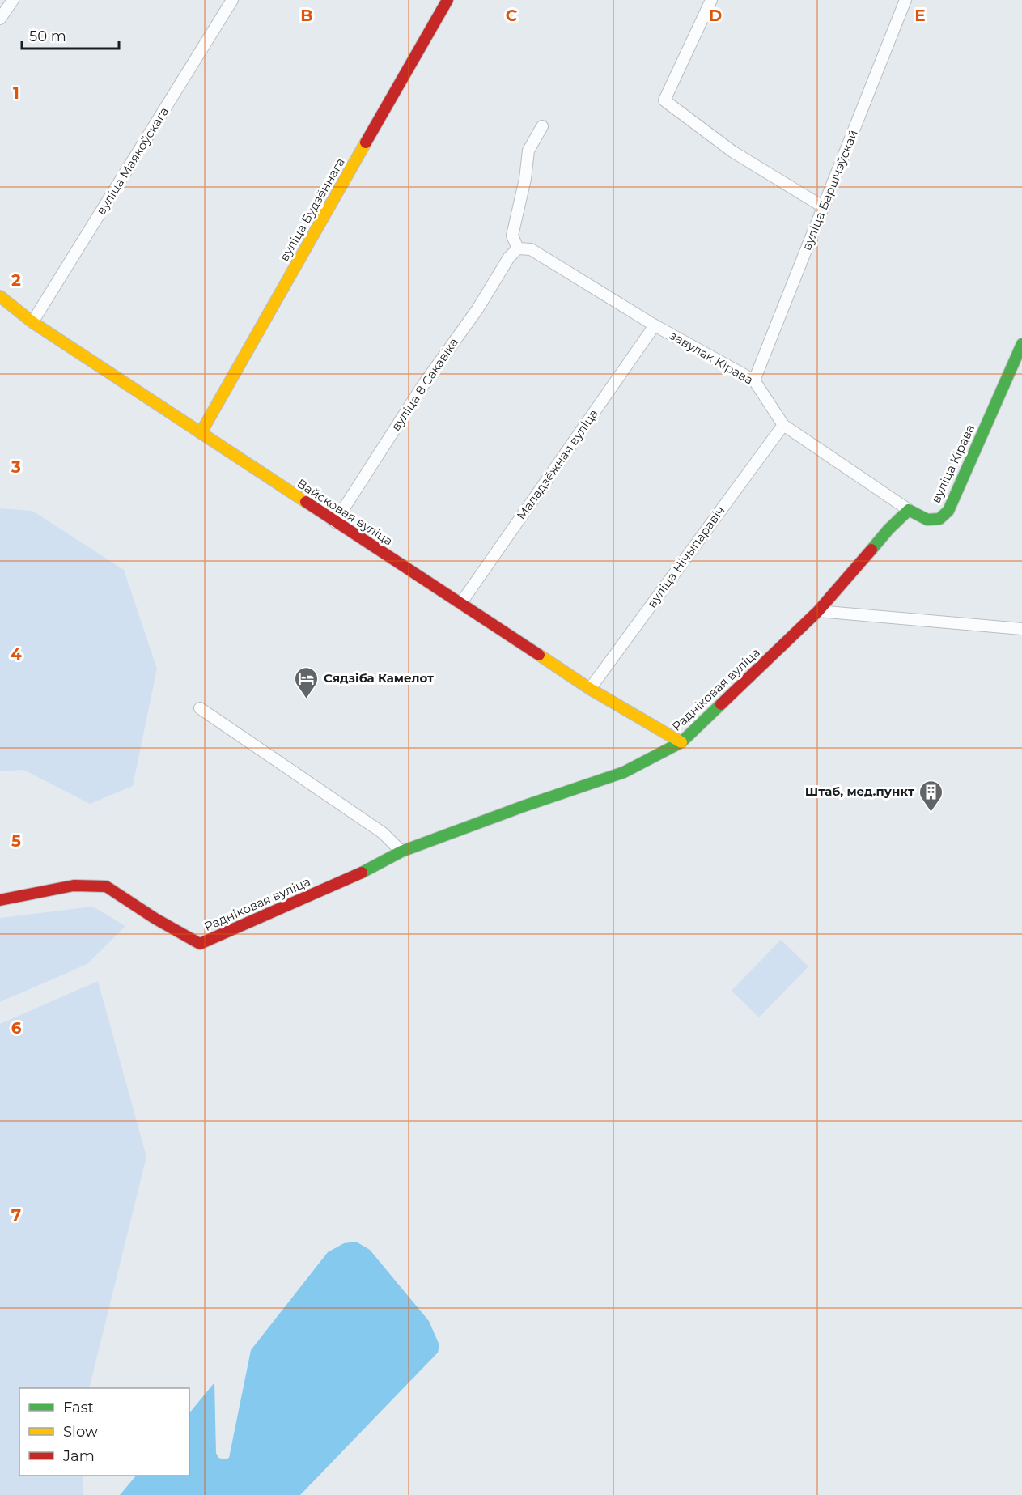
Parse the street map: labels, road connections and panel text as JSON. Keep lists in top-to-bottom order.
{
  "streets": {
    "street": [
      "вуліца Маякоўскага",
      "вуліца Баршчэўскай",
      "вуліца Будзённага",
      "завулак Кірава",
      "вуліца 8 Сакавіка",
      "вуліца Кірава",
      "Маладзёжная вуліца",
      "Вайсковая вуліца",
      "вуліца Нічыпаравіч",
      "Радніковая вуліца"
    ]
  },
  "crossings": [
    ["вуліца Маякоўскага", "Вайсковая вуліца"],
    ["вуліца Баршчэўскай", "завулак Кірава"],
    ["вуліца Будзённага", "Вайсковая вуліца"],
    ["завулак Кірава", "вуліца 8 Сакавіка"],
    ["завулак Кірава", "вуліца Кірава"],
    ["завулак Кірава", "Маладзёжная вуліца"],
    ["завулак Кірава", "вуліца Нічыпаравіч"],
    ["вуліца 8 Сакавіка", "Вайсковая вуліца"],
    ["Маладзёжная вуліца", "Вайсковая вуліца"],
    ["Вайсковая вуліца", "вуліца Нічыпаравіч"],
    ["Вайсковая вуліца", "Радніковая вуліца"]
  ],
  "places": {
    "hotel": ["Сядзіба Камелот"],
    "building": ["Штаб, мeд.пункт"]
  },
  "legend": ["Fast", "Slow", "Jam"],
  "scale_bar": "50 m",
  "grid": {
    "columns": [
      "B",
      "C",
      "D",
      "E"
    ],
    "rows": [
      "1",
      "2",
      "3",
      "4",
      "5",
      "6",
      "7"
    ]
  }
}
